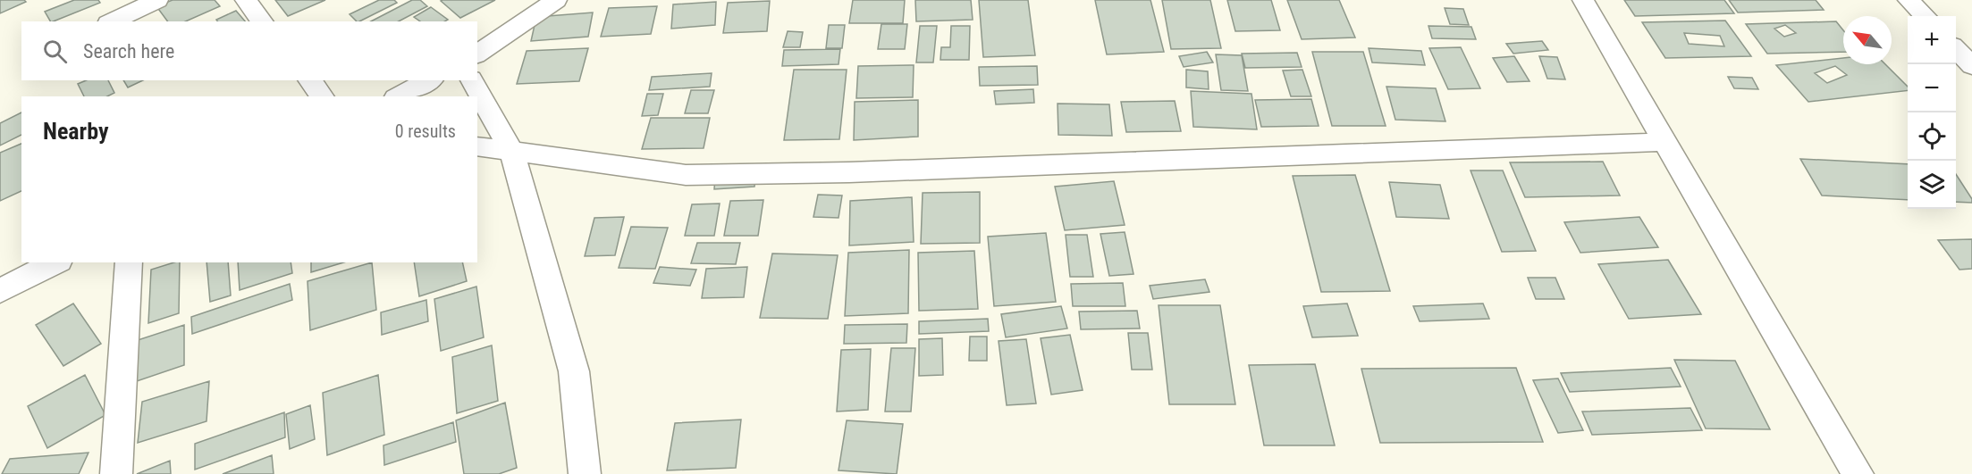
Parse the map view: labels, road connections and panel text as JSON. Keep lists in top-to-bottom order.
{
  "north": "top left",
  "page": {
    "map_buttons": ["+", "−"],
    "search": "Search here",
    "heading": ["Nearby", "0 results"]
  }
}
